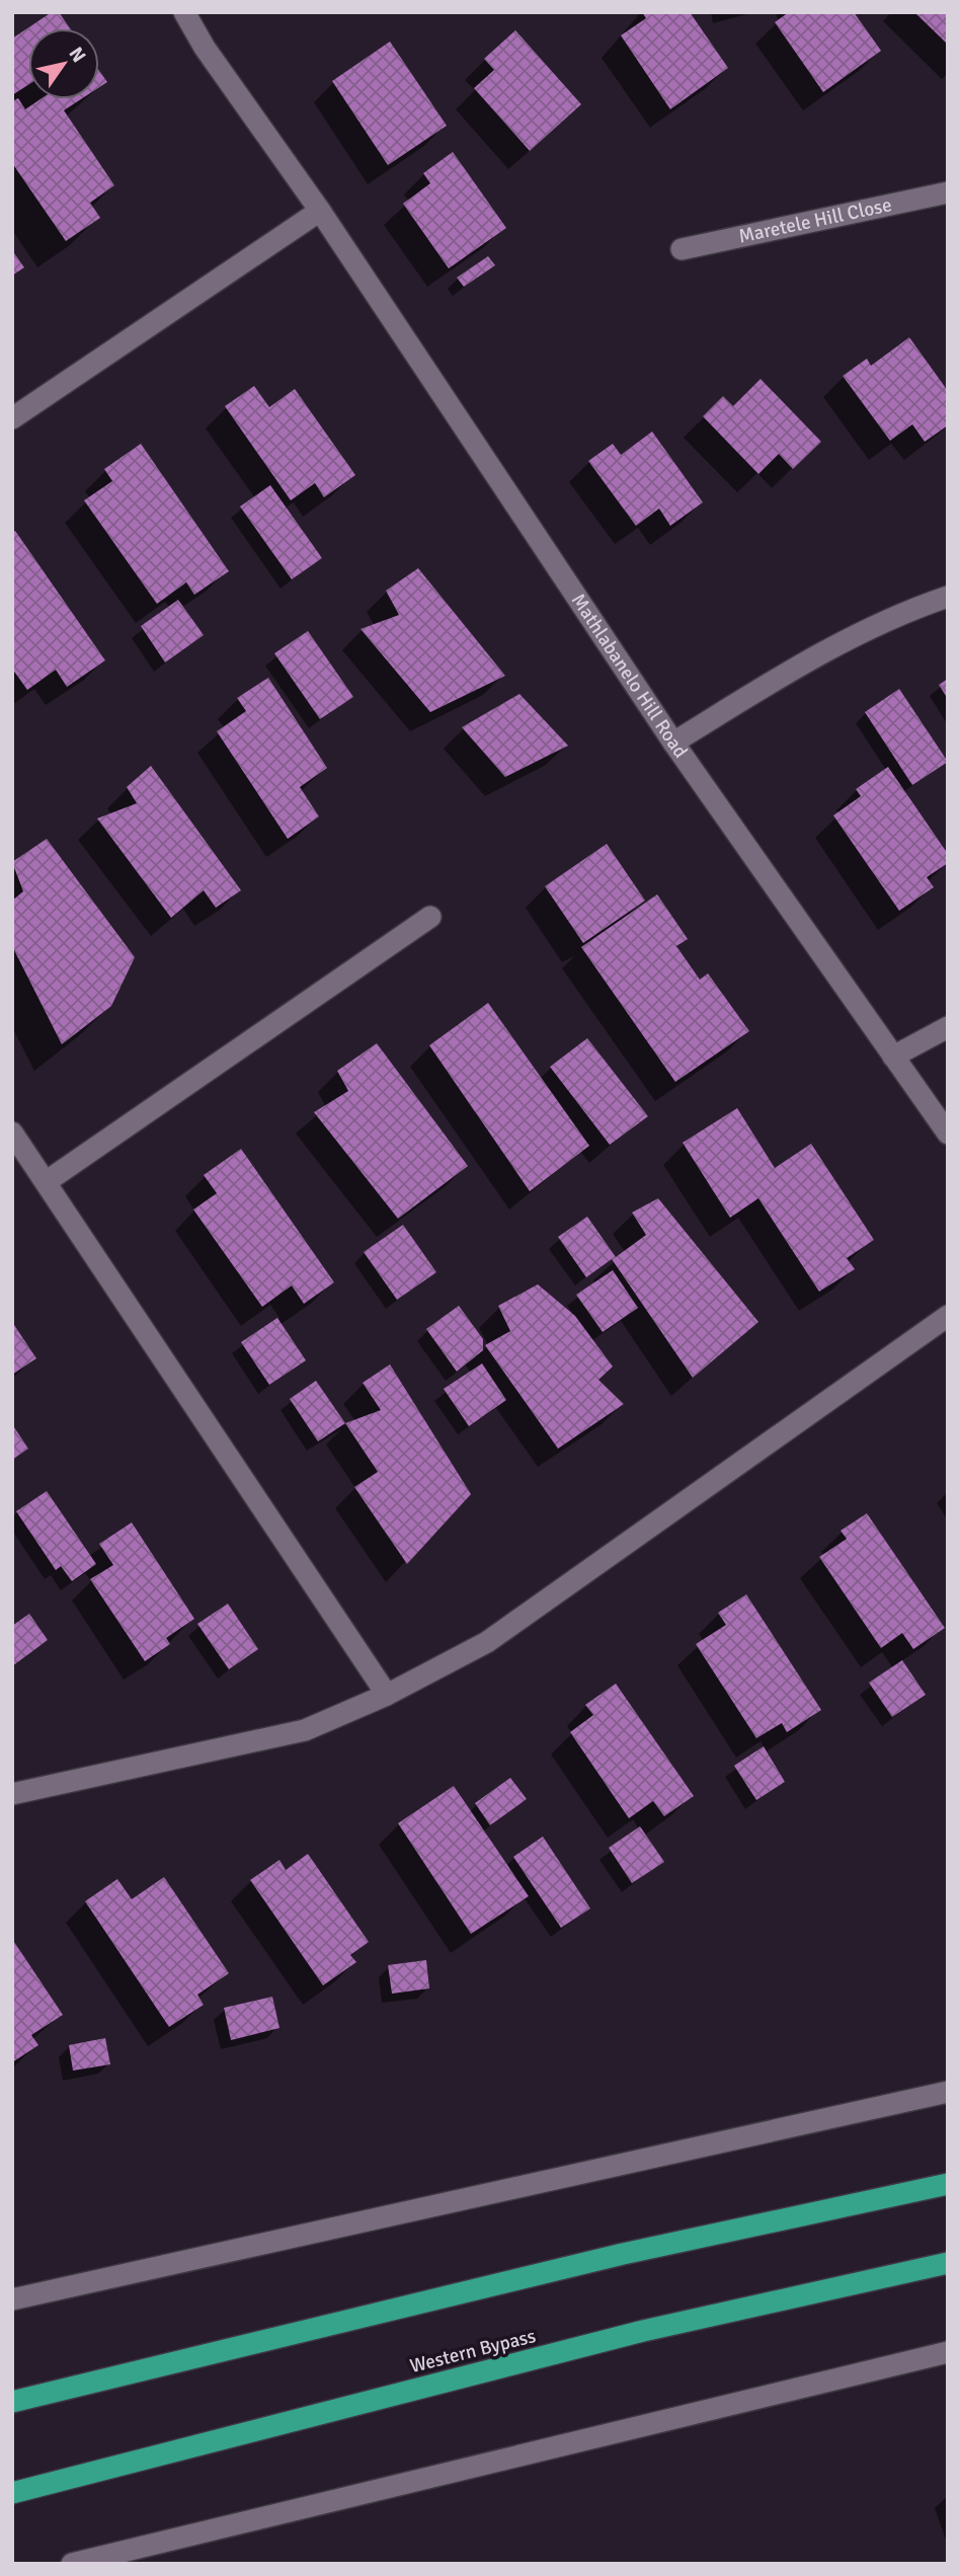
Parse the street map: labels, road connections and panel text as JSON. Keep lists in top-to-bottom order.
{
  "streets": {
    "highway": ["Western Bypass"],
    "street": ["Maretele Hill Close", "Mathlabanelo Hill Road"]
  },
  "north": "top right"
}
